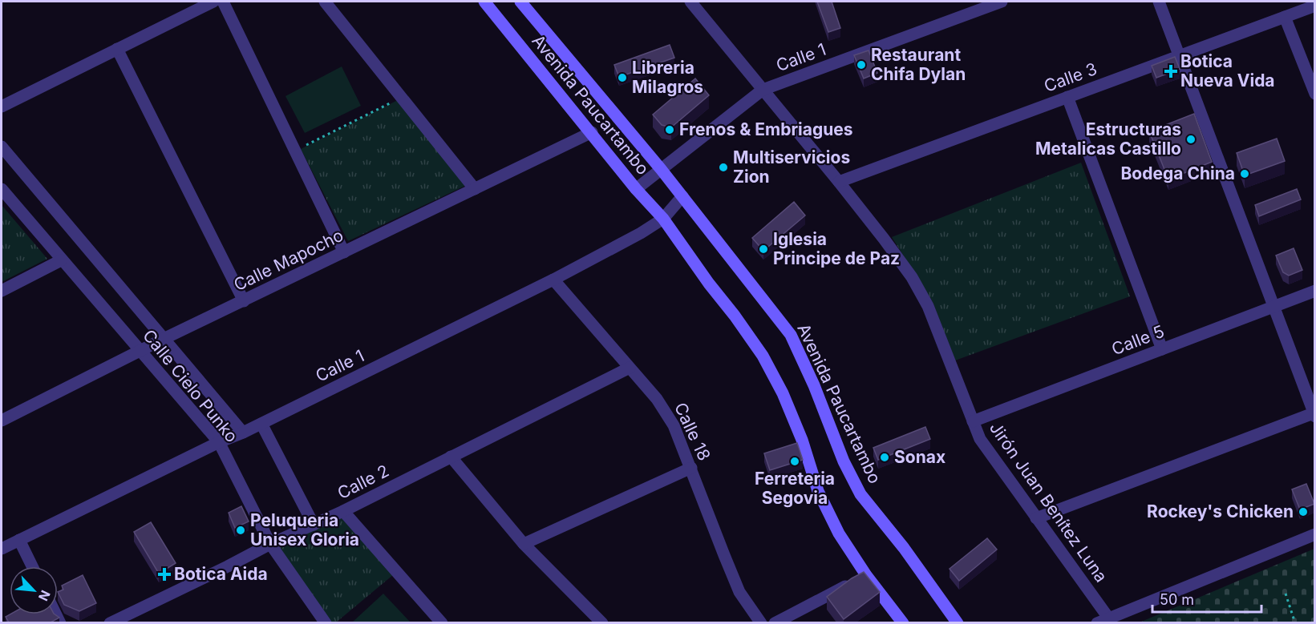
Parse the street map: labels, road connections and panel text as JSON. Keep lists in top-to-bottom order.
{
  "streets": {
    "main road": ["Avenida Paucartambo"],
    "street": [
      "Calle 1",
      "Calle 3",
      "Calle Mapocho",
      "Calle 5",
      "Calle Cielo Punko",
      "Calle 18",
      "Calle 2",
      "Jirón Juan Benítez Luna"
    ]
  },
  "crossings": [
    ["Calle 1", "Avenida Paucartambo"],
    ["Calle 1", "Calle Cielo Punko"],
    ["Calle 1", "Calle 18"],
    ["Calle 1", "Jirón Juan Benítez Luna"],
    ["Calle 3", "Jirón Juan Benítez Luna"],
    ["Avenida Paucartambo", "Calle Mapocho"],
    ["Calle Mapocho", "Calle Cielo Punko"],
    ["Calle 5", "Jirón Juan Benítez Luna"],
    ["Calle Cielo Punko", "Calle 2"],
    ["Calle 18", "Calle 2"]
  ],
  "places": {
    "other": [
      "Restaurant Chifa Dylan",
      "Libreria Milagros",
      "Frenos & Embriagues",
      "Estructuras Metalicas Castillo",
      "Multiservicios Zion",
      "Bodega China",
      "Iglesia Principe de Paz",
      "Sonax",
      "Ferreteria Segovia",
      "Rockey's Chicken",
      "Peluqueria Unisex Gloria"
    ],
    "health": ["Botica Nueva Vida", "Botica Aida"]
  },
  "scale_bar": "50 m",
  "north": "bottom right"
}
